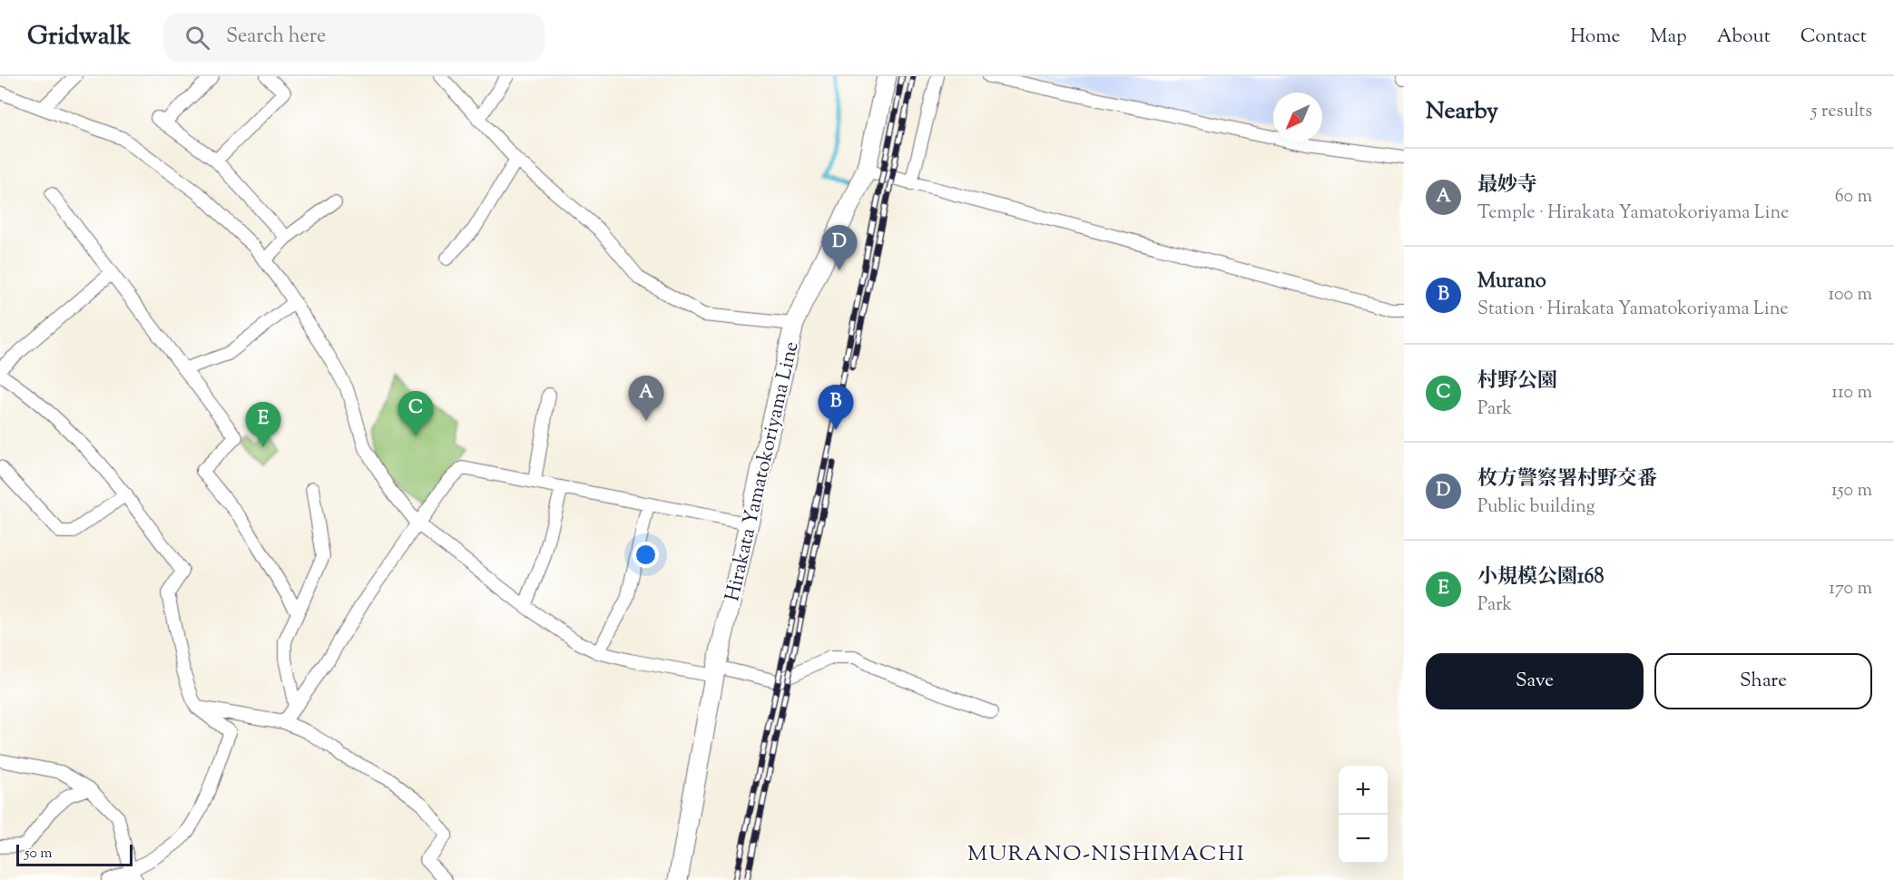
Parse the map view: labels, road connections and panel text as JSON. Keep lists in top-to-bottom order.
{
  "streets": {
    "main road": ["Hirakata Yamatokoriyama Line"]
  },
  "districts": ["MURANO-NISHIMACHI"],
  "scale_bar": "50 m",
  "north": "bottom left",
  "page": {
    "header": "Gridwalk",
    "search": "Search here",
    "nav": [
      "Home",
      "Map",
      "About",
      "Contact"
    ],
    "heading": ["Nearby", "5 results"],
    "list": [
      {
        "mark": "A",
        "name": "最妙寺",
        "note": "Temple · Hirakata Yamatokoriyama Line",
        "value": "60 m"
      },
      {
        "mark": "B",
        "name": "Murano",
        "note": "Station · Hirakata Yamatokoriyama Line",
        "value": "100 m"
      },
      {
        "mark": "C",
        "name": "村野公園",
        "note": "Park",
        "value": "110 m"
      },
      {
        "mark": "D",
        "name": "枚方警察署村野交番",
        "note": "Public building",
        "value": "150 m"
      },
      {
        "mark": "E",
        "name": "小規模公園168",
        "note": "Park",
        "value": "170 m"
      }
    ],
    "pins": [
      "D",
      "A",
      "B",
      "C",
      "E"
    ],
    "buttons": ["Save", "Share"],
    "map_buttons": ["+", "−"],
    "scale": "50 m"
  }
}
